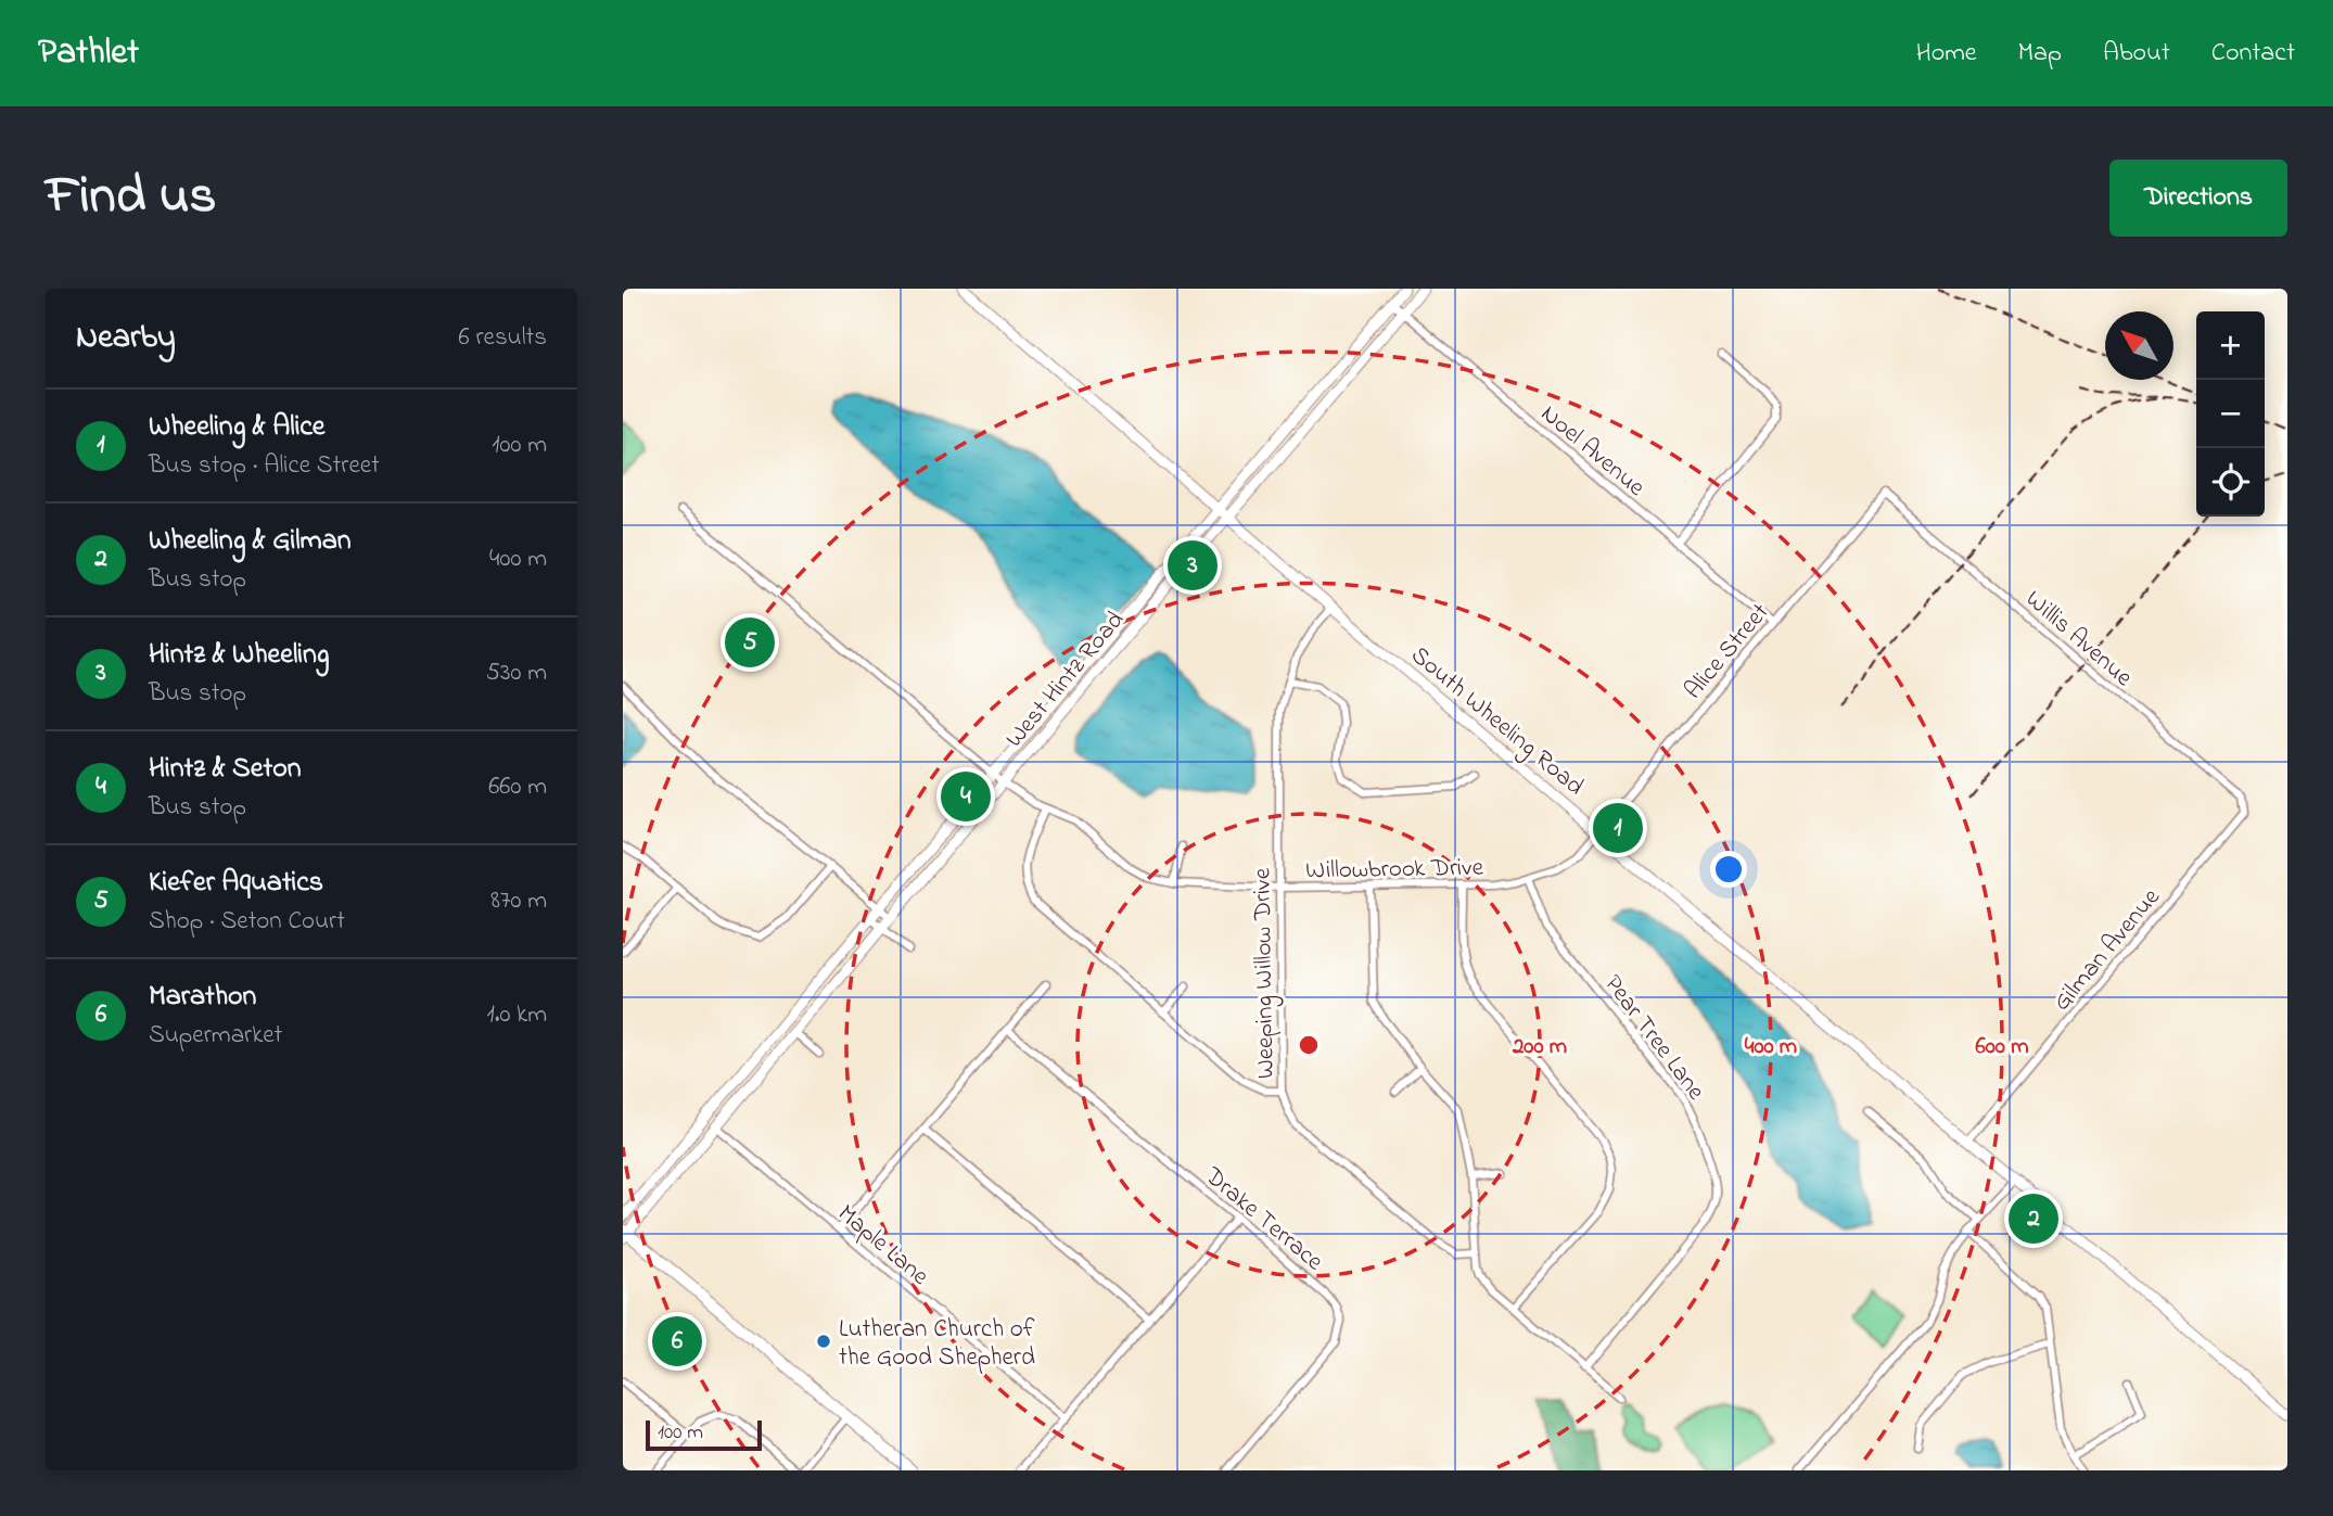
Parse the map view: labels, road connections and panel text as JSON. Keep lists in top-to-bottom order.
{
  "streets": {
    "main road": ["West Hintz Road", "South Wheeling Road"],
    "street": [
      "Noel Avenue",
      "Willis Avenue",
      "Alice Street",
      "Willowbrook Drive",
      "Gilman Avenue",
      "Weeping Willow Drive",
      "Pear Tree Lane",
      "Drake Terrace",
      "Maple Lane"
    ]
  },
  "crossings": [
    ["Noel Avenue", "Alice Street"],
    ["Noel Avenue", "West Hintz Road"],
    ["Willis Avenue", "Alice Street"],
    ["Willis Avenue", "Gilman Avenue"],
    ["Alice Street", "South Wheeling Road"],
    ["Alice Street", "Willowbrook Drive"],
    ["West Hintz Road", "South Wheeling Road"],
    ["West Hintz Road", "Willowbrook Drive"],
    ["West Hintz Road", "Maple Lane"],
    ["South Wheeling Road", "Willowbrook Drive"],
    ["South Wheeling Road", "Gilman Avenue"],
    ["South Wheeling Road", "Weeping Willow Drive"],
    ["Willowbrook Drive", "Weeping Willow Drive"],
    ["Willowbrook Drive", "Pear Tree Lane"]
  ],
  "places": ["Lutheran Church of the Good Shepherd"],
  "scale_bar": "100 m",
  "north": "top left",
  "page": {
    "header": "Pathlet",
    "nav": [
      "Home",
      "Map",
      "About",
      "Contact"
    ],
    "title": "Find us",
    "buttons": "Directions",
    "heading": ["Nearby", "6 results"],
    "map_buttons": ["+", "−"],
    "list": [
      {
        "mark": "1",
        "name": "Wheeling & Alice",
        "note": "Bus stop · Alice Street",
        "value": "100 m"
      },
      {
        "mark": "2",
        "name": "Wheeling & Gilman",
        "note": "Bus stop",
        "value": "400 m"
      },
      {
        "mark": "3",
        "name": "Hintz & Wheeling",
        "note": "Bus stop",
        "value": "530 m"
      },
      {
        "mark": "4",
        "name": "Hintz & Seton",
        "note": "Bus stop",
        "value": "660 m"
      },
      {
        "mark": "5",
        "name": "Kiefer Aquatics",
        "note": "Shop · Seton Court",
        "value": "870 m"
      },
      {
        "mark": "6",
        "name": "Marathon",
        "note": "Supermarket",
        "value": "1.0 km"
      }
    ],
    "pins": [
      "3",
      "5",
      "4",
      "1",
      "2",
      "6"
    ],
    "scale": "100 m"
  },
  "rings": ["200 m", "400 m", "600 m"]
}
